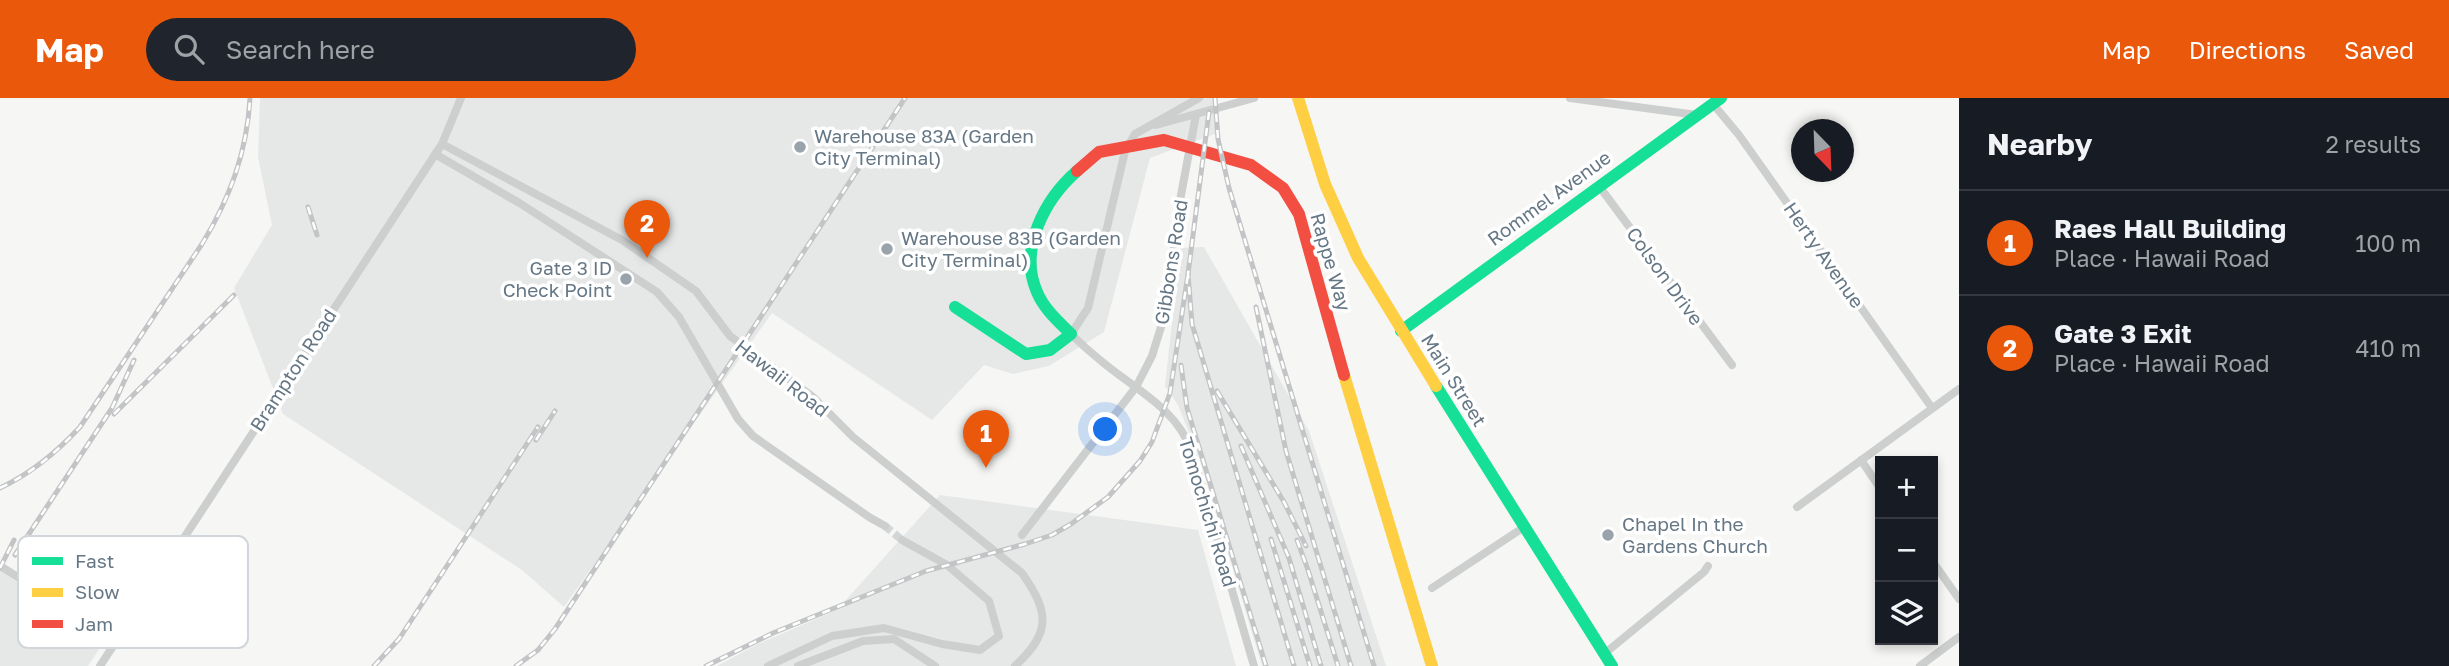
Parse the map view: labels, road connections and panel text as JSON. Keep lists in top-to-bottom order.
{
  "streets": {
    "street": [
      "Rommel Avenue",
      "Herty Avenue",
      "Gibbons Road",
      "Rappe Way",
      "Colson Drive",
      "Brampton Road",
      "Hawaii Road",
      "Main Street",
      "Tomochichi Road"
    ]
  },
  "crossings": [
    ["Rommel Avenue", "Herty Avenue"],
    ["Rommel Avenue", "Colson Drive"],
    ["Rommel Avenue", "Main Street"],
    ["Gibbons Road", "Tomochichi Road"],
    ["Rappe Way", "Tomochichi Road"],
    ["Brampton Road", "Hawaii Road"]
  ],
  "places": [
    "Warehouse 83A (Garden City Terminal)",
    "Warehouse 83B (Garden City Terminal)",
    "Gate 3 ID Check Point",
    "Chapel In the Gardens Church"
  ],
  "legend": ["Fast", "Slow", "Jam"],
  "north": "bottom right",
  "page": {
    "header": "Map",
    "search": "Search here",
    "nav": ["Map", "Directions", "Saved"],
    "heading": ["Nearby", "2 results"],
    "list": [
      {
        "mark": "1",
        "name": "Raes Hall Building",
        "note": "Place · Hawaii Road",
        "value": "100 m"
      },
      {
        "mark": "2",
        "name": "Gate 3 Exit",
        "note": "Place · Hawaii Road",
        "value": "410 m"
      }
    ],
    "pins": ["2", "1"],
    "map_buttons": ["+", "−"]
  }
}
